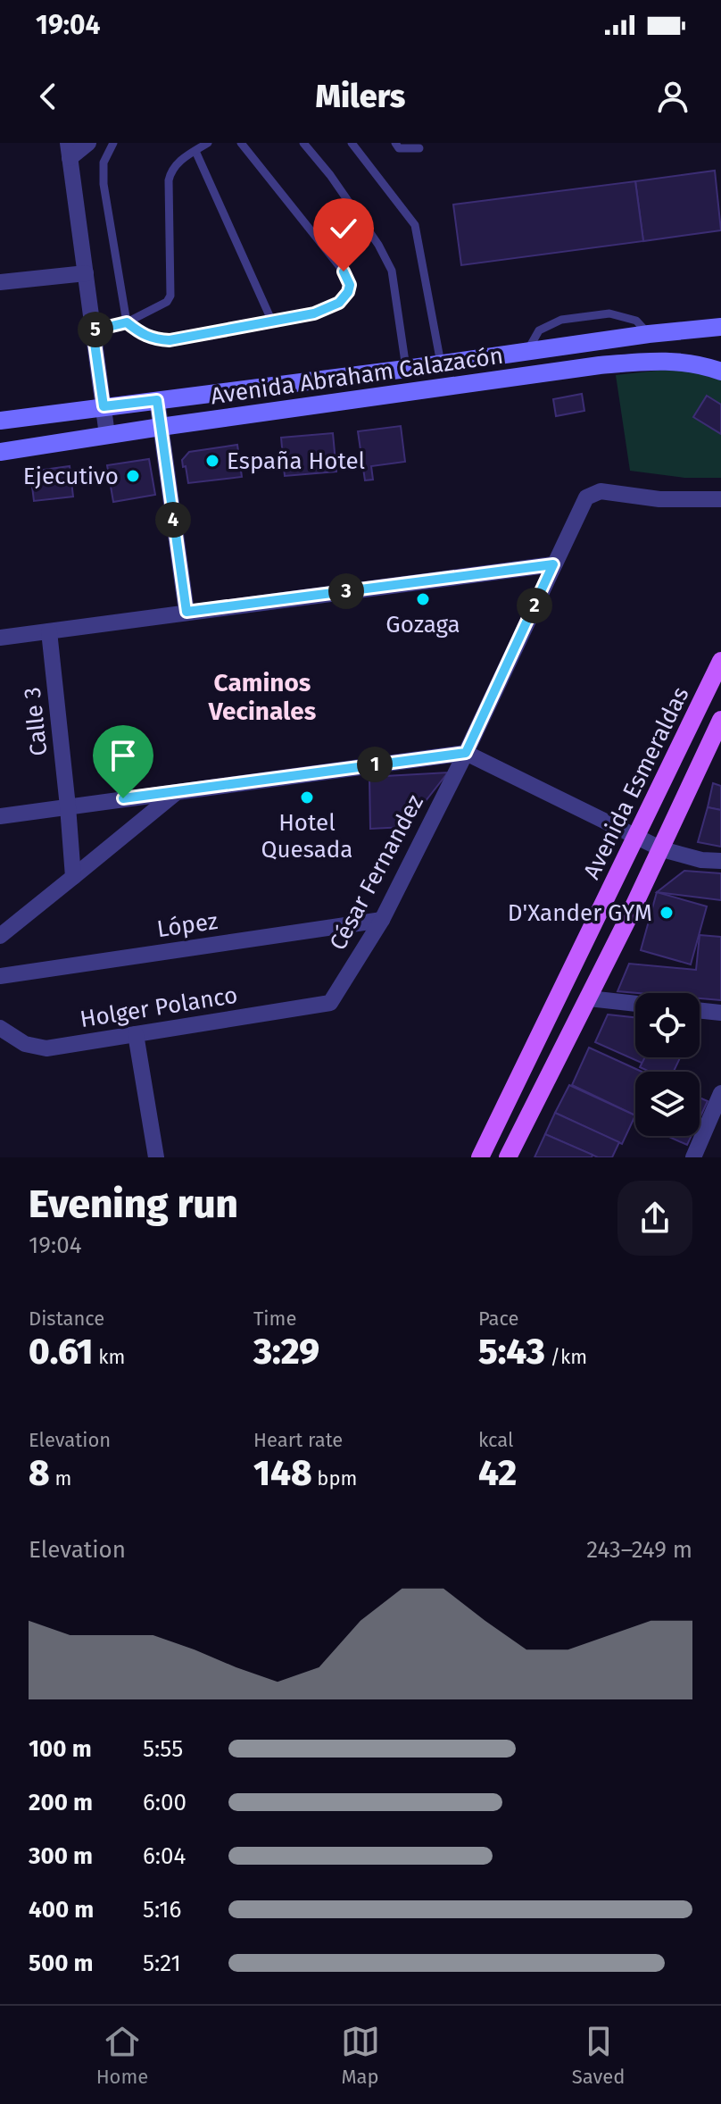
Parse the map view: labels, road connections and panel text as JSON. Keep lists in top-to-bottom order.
{
  "streets": {
    "main road": ["Avenida Abraham Calazacón", "Avenida Esmeraldas"],
    "street": [
      "Calle 3",
      "César Fernandez",
      "López",
      "Holger Polanco"
    ]
  },
  "crossings": [
    ["César Fernandez", "López"],
    ["César Fernandez", "Holger Polanco"]
  ],
  "districts": ["Caminos Vecinales"],
  "places": [
    "España Hotel",
    "Ejecutivo",
    "Gozaga",
    "Hotel Quesada",
    "D'Xander GYM"
  ],
  "page": {
    "status": "19:04",
    "header": "Milers",
    "pins": [
      "5",
      "4",
      "3",
      "2",
      "1"
    ],
    "heading": ["Evening run", "19:04"],
    "stats": [
      ["Distance", "0.61 km"],
      ["Time", "3:29"],
      ["Pace", "5:43 /km"],
      ["Elevation", "8 m"],
      ["Heart rate", "148 bpm"],
      ["kcal", "42"]
    ],
    "chart": ["Elevation", "243–249 m"],
    "list": [
      {
        "name": "100 m",
        "note": "5:55"
      },
      {
        "name": "200 m",
        "note": "6:00"
      },
      {
        "name": "300 m",
        "note": "6:04"
      },
      {
        "name": "400 m",
        "note": "5:16"
      },
      {
        "name": "500 m",
        "note": "5:21"
      }
    ],
    "tabs": ["Home", "Map", "Saved"]
  }
}
